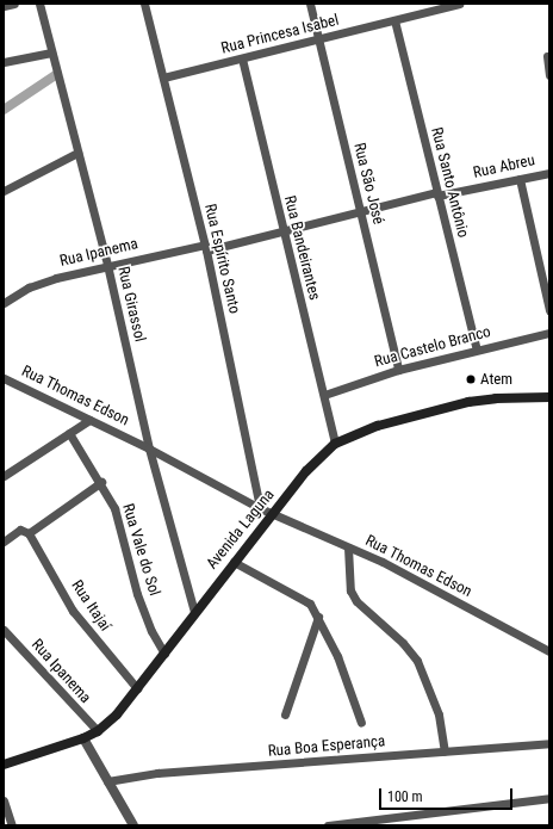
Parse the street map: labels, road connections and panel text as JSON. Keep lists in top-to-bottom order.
{
  "streets": {
    "main road": ["Avenida Laguna"],
    "street": [
      "Rua Princesa Isabel",
      "Rua Abreu",
      "Rua Santo Antônio",
      "Rua São José",
      "Rua Bandeirantes",
      "Rua Ipanema",
      "Rua Espírito Santo",
      "Rua Girassol",
      "Rua Castelo Branco",
      "Rua Thomas Edson",
      "Rua Vale do Sol",
      "Rua Itajaí",
      "Rua Boa Esperança"
    ]
  },
  "crossings": [
    ["Rua Princesa Isabel", "Rua Santo Antônio"],
    ["Rua Princesa Isabel", "Rua São José"],
    ["Rua Princesa Isabel", "Rua Bandeirantes"],
    ["Rua Princesa Isabel", "Rua Espírito Santo"],
    ["Rua Abreu", "Rua Santo Antônio"],
    ["Rua Abreu", "Rua São José"],
    ["Rua Abreu", "Rua Bandeirantes"],
    ["Rua Abreu", "Rua Ipanema"],
    ["Rua Abreu", "Rua Espírito Santo"],
    ["Rua Santo Antônio", "Rua Castelo Branco"],
    ["Rua São José", "Rua Castelo Branco"],
    ["Rua Bandeirantes", "Rua Castelo Branco"],
    ["Rua Bandeirantes", "Avenida Laguna"],
    ["Rua Ipanema", "Rua Espírito Santo"],
    ["Rua Ipanema", "Rua Girassol"],
    ["Rua Ipanema", "Avenida Laguna"],
    ["Rua Espírito Santo", "Rua Thomas Edson"],
    ["Rua Girassol", "Rua Thomas Edson"],
    ["Rua Girassol", "Avenida Laguna"],
    ["Rua Thomas Edson", "Avenida Laguna"],
    ["Avenida Laguna", "Rua Vale do Sol"],
    ["Avenida Laguna", "Rua Itajaí"]
  ],
  "places": ["Atem"],
  "scale_bar": "100 m"
}
